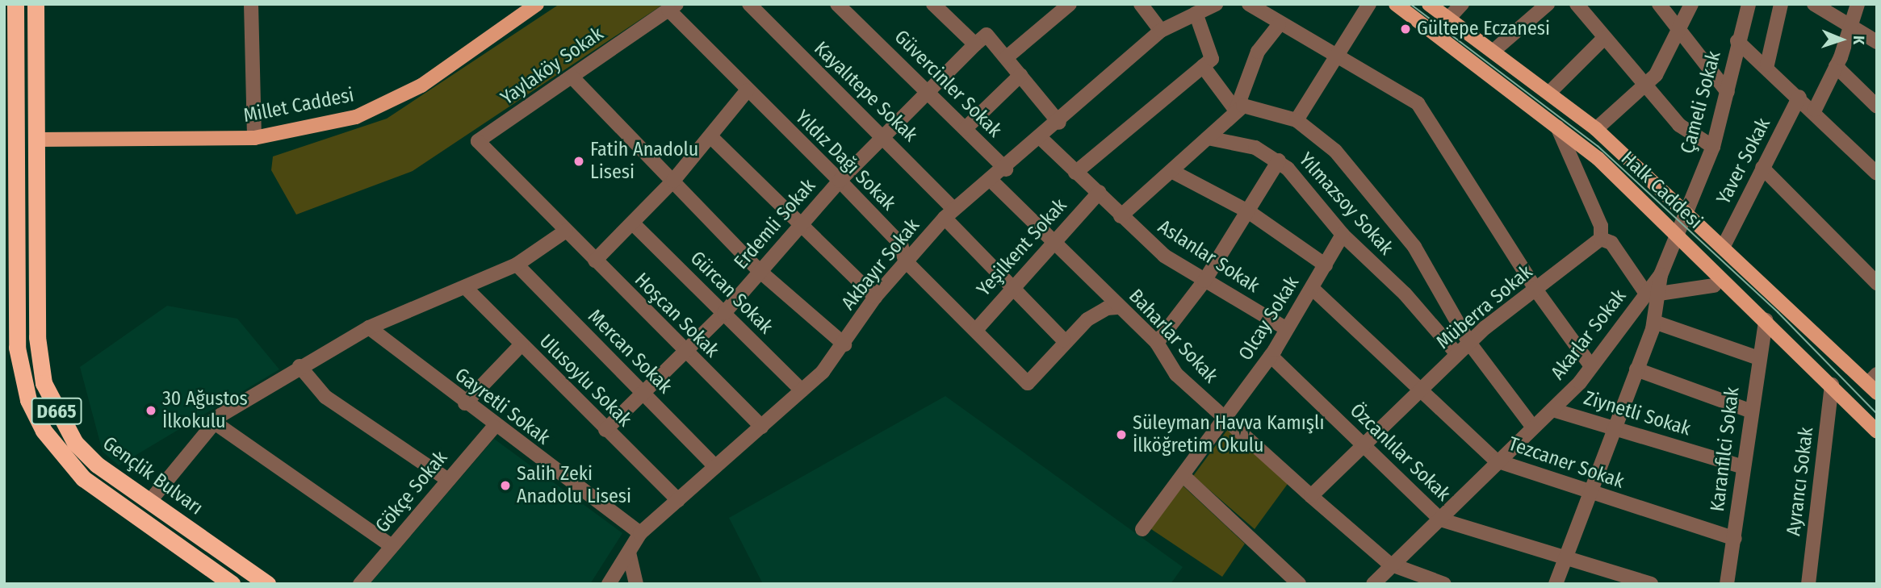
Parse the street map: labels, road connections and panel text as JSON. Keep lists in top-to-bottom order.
{
  "streets": {
    "highway": ["D665", "Gençlik Bulvarı"],
    "main road": ["Millet Caddesi", "Halk Caddesi"],
    "street": [
      "Yaylaköy Sokak",
      "Güvercinler Sokak",
      "Kayalıtepe Sokak",
      "Çameli Sokak",
      "Yıldız Dağı Sokak",
      "Yaver Sokak",
      "Yılmazsoy Sokak",
      "Erdemli Sokak",
      "Yeşilkent Sokak",
      "Aslanlar Sokak",
      "Akbayır Sokak",
      "Gürcan Sokak",
      "Müberra Sokak",
      "Hoşcan Sokak",
      "Olcay Sokak",
      "Akarlar Sokak",
      "Baharlar Sokak",
      "Mercan Sokak",
      "Ulusoylu Sokak",
      "Gayretli Sokak",
      "Ziynetli Sokak",
      "Karanfilci Sokak",
      "Özcanlılar Sokak",
      "Tezcaner Sokak",
      "Ayrancı Sokak",
      "Gökçe Sokak"
    ]
  },
  "crossings": [
    ["Yaylaköy Sokak", "Yıldız Dağı Sokak"],
    ["Yaylaköy Sokak", "Hoşcan Sokak"],
    ["Güvercinler Sokak", "Erdemli Sokak"],
    ["Güvercinler Sokak", "Akbayır Sokak"],
    ["Kayalıtepe Sokak", "Yıldız Dağı Sokak"],
    ["Kayalıtepe Sokak", "Erdemli Sokak"],
    ["Kayalıtepe Sokak", "Yeşilkent Sokak"],
    ["Kayalıtepe Sokak", "Akbayır Sokak"],
    ["Çameli Sokak", "Halk Caddesi"],
    ["Millet Caddesi", "Gençlik Bulvarı"],
    ["Yıldız Dağı Sokak", "Erdemli Sokak"],
    ["Yıldız Dağı Sokak", "Yeşilkent Sokak"],
    ["Yıldız Dağı Sokak", "Akbayır Sokak"],
    ["Yaver Sokak", "Halk Caddesi"],
    ["Halk Caddesi", "Karanfilci Sokak"],
    ["Halk Caddesi", "Ayrancı Sokak"],
    ["Yılmazsoy Sokak", "Müberra Sokak"],
    ["Yılmazsoy Sokak", "Olcay Sokak"],
    ["Erdemli Sokak", "Gürcan Sokak"],
    ["Erdemli Sokak", "Hoşcan Sokak"],
    ["Erdemli Sokak", "Mercan Sokak"],
    ["Erdemli Sokak", "Ulusoylu Sokak"],
    ["Yeşilkent Sokak", "Aslanlar Sokak"],
    ["Yeşilkent Sokak", "Baharlar Sokak"],
    ["Aslanlar Sokak", "Akbayır Sokak"],
    ["Aslanlar Sokak", "Olcay Sokak"],
    ["Akbayır Sokak", "Gürcan Sokak"],
    ["Akbayır Sokak", "Hoşcan Sokak"],
    ["Akbayır Sokak", "Baharlar Sokak"],
    ["Akbayır Sokak", "Mercan Sokak"],
    ["Akbayır Sokak", "Ulusoylu Sokak"],
    ["Akbayır Sokak", "Gayretli Sokak"],
    ["Müberra Sokak", "Baharlar Sokak"],
    ["Müberra Sokak", "Özcanlılar Sokak"],
    ["Müberra Sokak", "Tezcaner Sokak"],
    ["Olcay Sokak", "Baharlar Sokak"],
    ["Olcay Sokak", "Özcanlılar Sokak"],
    ["Olcay Sokak", "Tezcaner Sokak"],
    ["Akarlar Sokak", "Baharlar Sokak"],
    ["Akarlar Sokak", "Ziynetli Sokak"],
    ["Akarlar Sokak", "Özcanlılar Sokak"],
    ["Akarlar Sokak", "Tezcaner Sokak"],
    ["Gayretli Sokak", "Gökçe Sokak"],
    ["Ziynetli Sokak", "Karanfilci Sokak"],
    ["Karanfilci Sokak", "Tezcaner Sokak"]
  ],
  "places": [
    "Gültepe Eczanesi",
    "Fatih Anadolu Lisesi",
    "30 Ağustos İlkokulu",
    "Süleyman Havva Kamışlı İlköğretim Okulu",
    "Salih Zeki Anadolu Lisesi"
  ],
  "north": "right"
}
